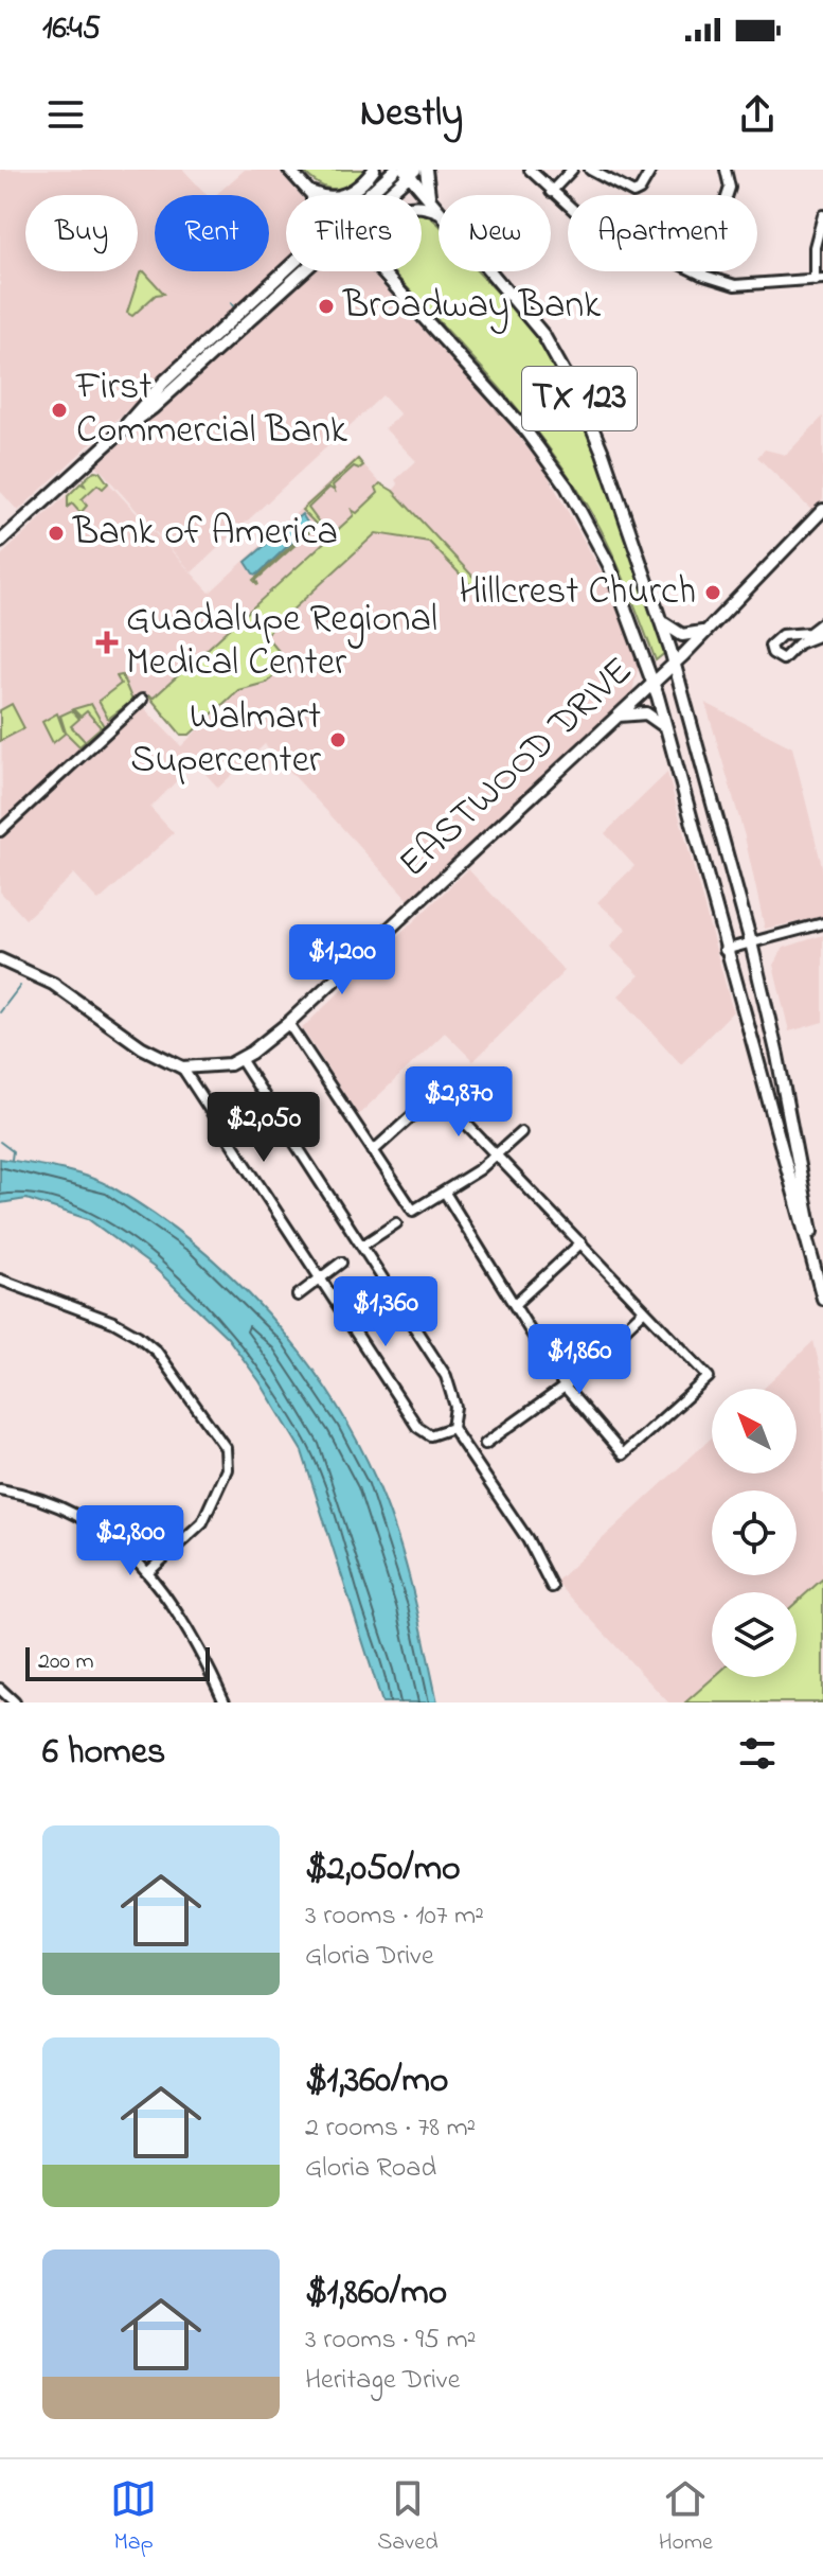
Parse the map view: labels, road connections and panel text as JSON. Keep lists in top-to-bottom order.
{
  "streets": {
    "main road": ["TX 123", "EASTWOOD DRIVE"]
  },
  "crossings": [
    ["TX 123", "EASTWOOD DRIVE"]
  ],
  "places": {
    "other": [
      "Broadway Bank",
      "First Commercial Bank",
      "Bank of America",
      "Hillcrest Church",
      "Walmart Supercenter"
    ],
    "health": ["Guadalupe Regional Medical Center"]
  },
  "scale_bar": "200 m",
  "north": "top left",
  "page": {
    "status": "16:45",
    "header": "Nestly",
    "chip": [
      "Buy",
      "Rent",
      "Filters",
      "New",
      "Apartment"
    ],
    "price": [
      "$1,200",
      "$2,870",
      "$2,050",
      "$1,360",
      "$1,860",
      "$2,800"
    ],
    "scale": "200 m",
    "heading": "6 homes",
    "list": [
      {
        "name": "$2,050/mo",
        "note": "3 rooms · 107 m² · Gloria Drive"
      },
      {
        "name": "$1,360/mo",
        "note": "2 rooms · 78 m² · Gloria Road"
      },
      {
        "name": "$1,860/mo",
        "note": "3 rooms · 95 m² · Heritage Drive"
      }
    ],
    "tabs": ["Map", "Saved", "Home"]
  }
}
